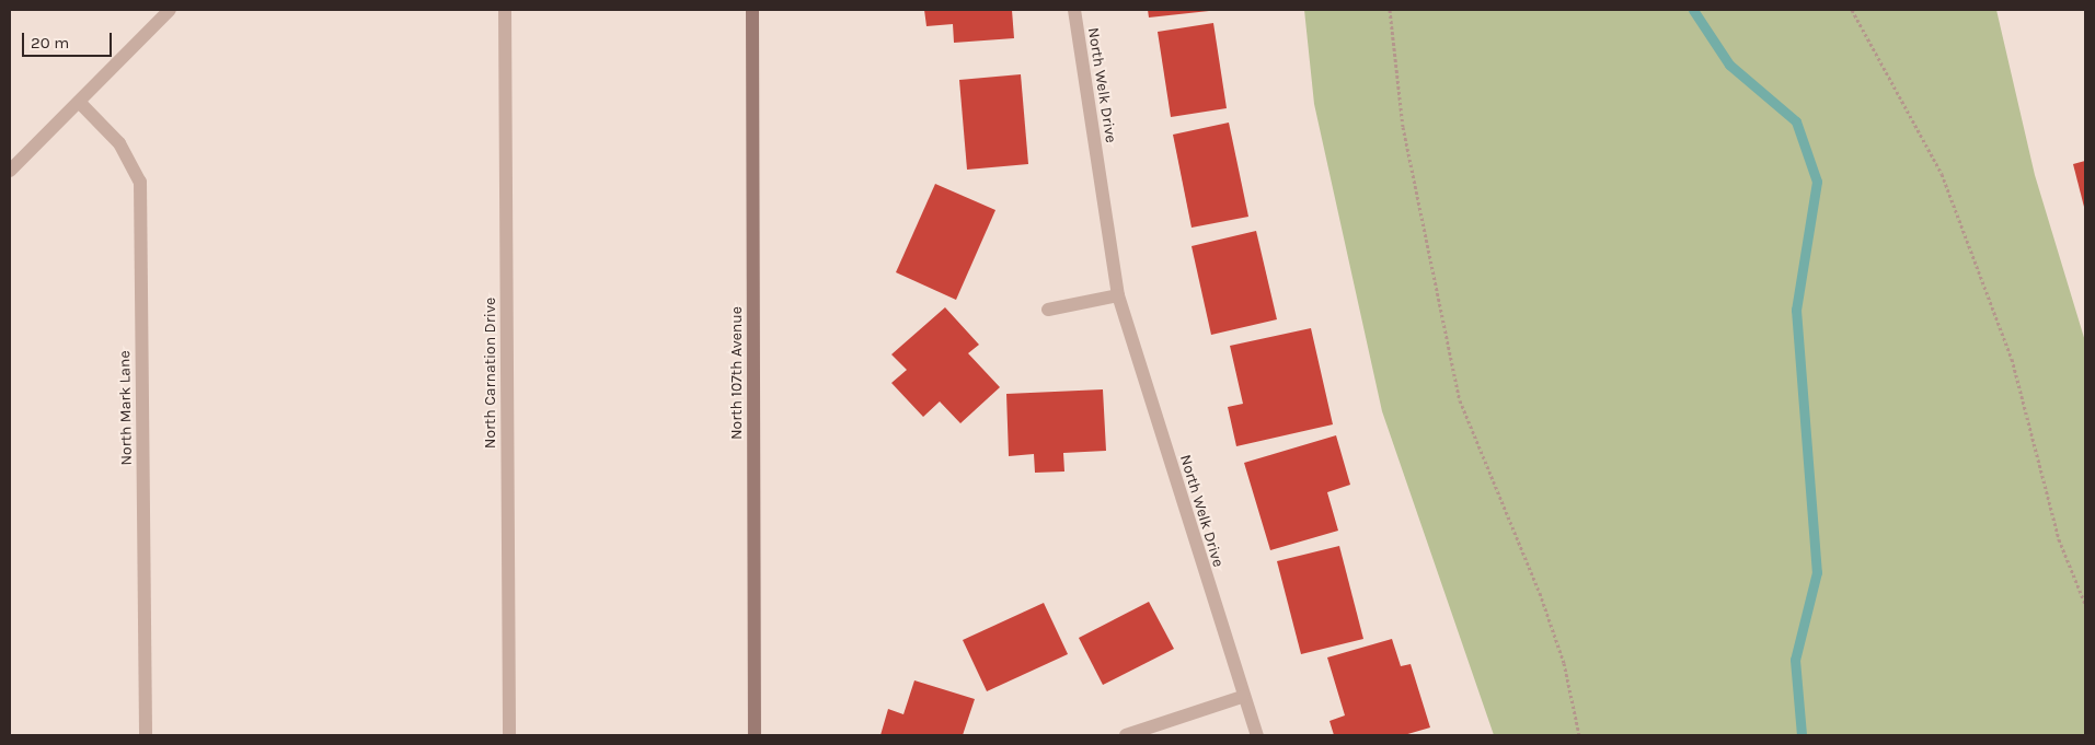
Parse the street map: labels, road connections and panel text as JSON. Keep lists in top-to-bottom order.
{
  "streets": {
    "main road": ["North 107th Avenue"],
    "street": ["North Welk Drive", "North Carnation Drive", "North Mark Lane"]
  },
  "scale_bar": "20 m"
}
